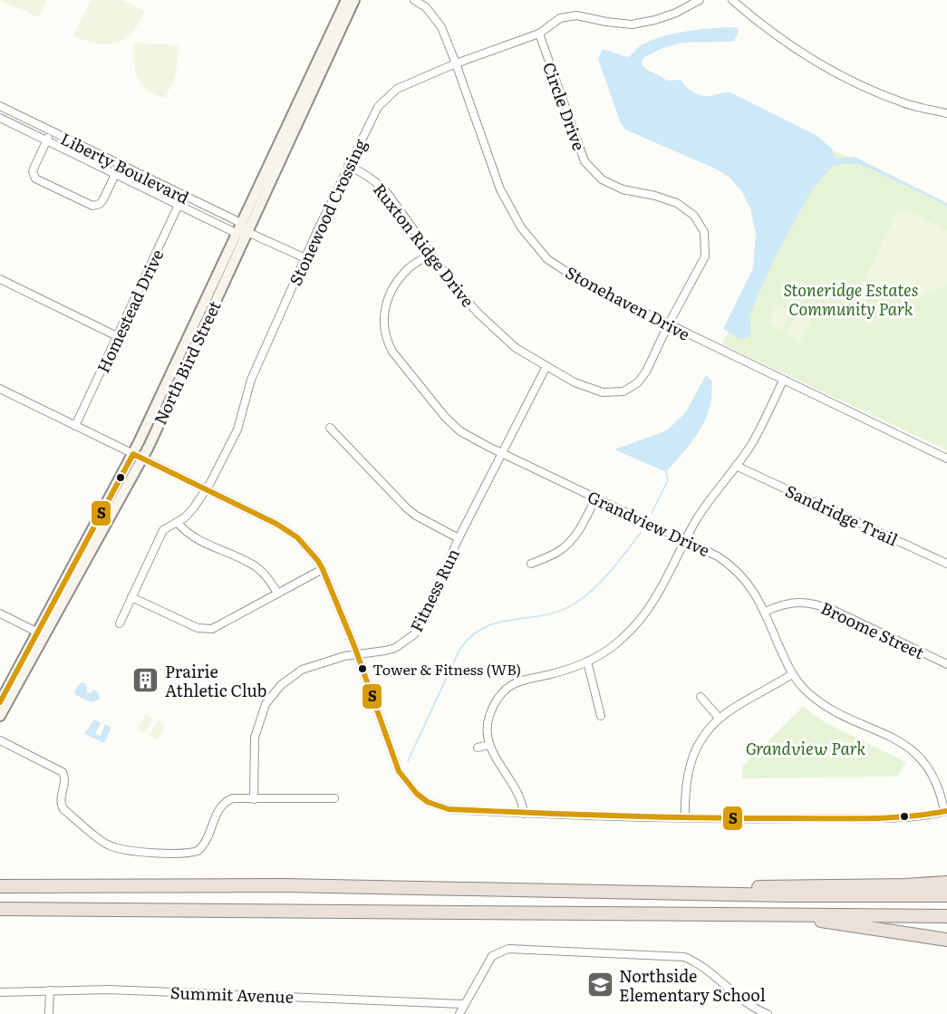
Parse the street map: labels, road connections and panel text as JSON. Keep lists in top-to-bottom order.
{
  "streets": {
    "street": [
      "Circle Drive",
      "Liberty Boulevard",
      "Stonewood Crossing",
      "Ruxton Ridge Drive",
      "Stonehaven Drive",
      "Homestead Drive",
      "North Bird Street",
      "Sandridge Trail",
      "Grandview Drive",
      "Fitness Run",
      "Broome Street",
      "Summit Avenue"
    ]
  },
  "crossings": [
    ["Circle Drive", "Stonewood Crossing"],
    ["Circle Drive", "Ruxton Ridge Drive"],
    ["Circle Drive", "Stonehaven Drive"],
    ["Liberty Boulevard", "Homestead Drive"],
    ["Liberty Boulevard", "North Bird Street"],
    ["Stonewood Crossing", "Ruxton Ridge Drive"],
    ["Stonewood Crossing", "Stonehaven Drive"],
    ["Ruxton Ridge Drive", "Stonehaven Drive"],
    ["Ruxton Ridge Drive", "Grandview Drive"],
    ["Ruxton Ridge Drive", "Fitness Run"],
    ["Grandview Drive", "Fitness Run"],
    ["Grandview Drive", "Broome Street"]
  ],
  "parks": ["Stoneridge Estates Community Park", "Grandview Park"],
  "places": {
    "other": ["Tower & Fitness (WB)"],
    "building": ["Prairie Athletic Club"],
    "school or university": ["Northside Elementary School"]
  },
  "lines": ["transit line S"]
}
